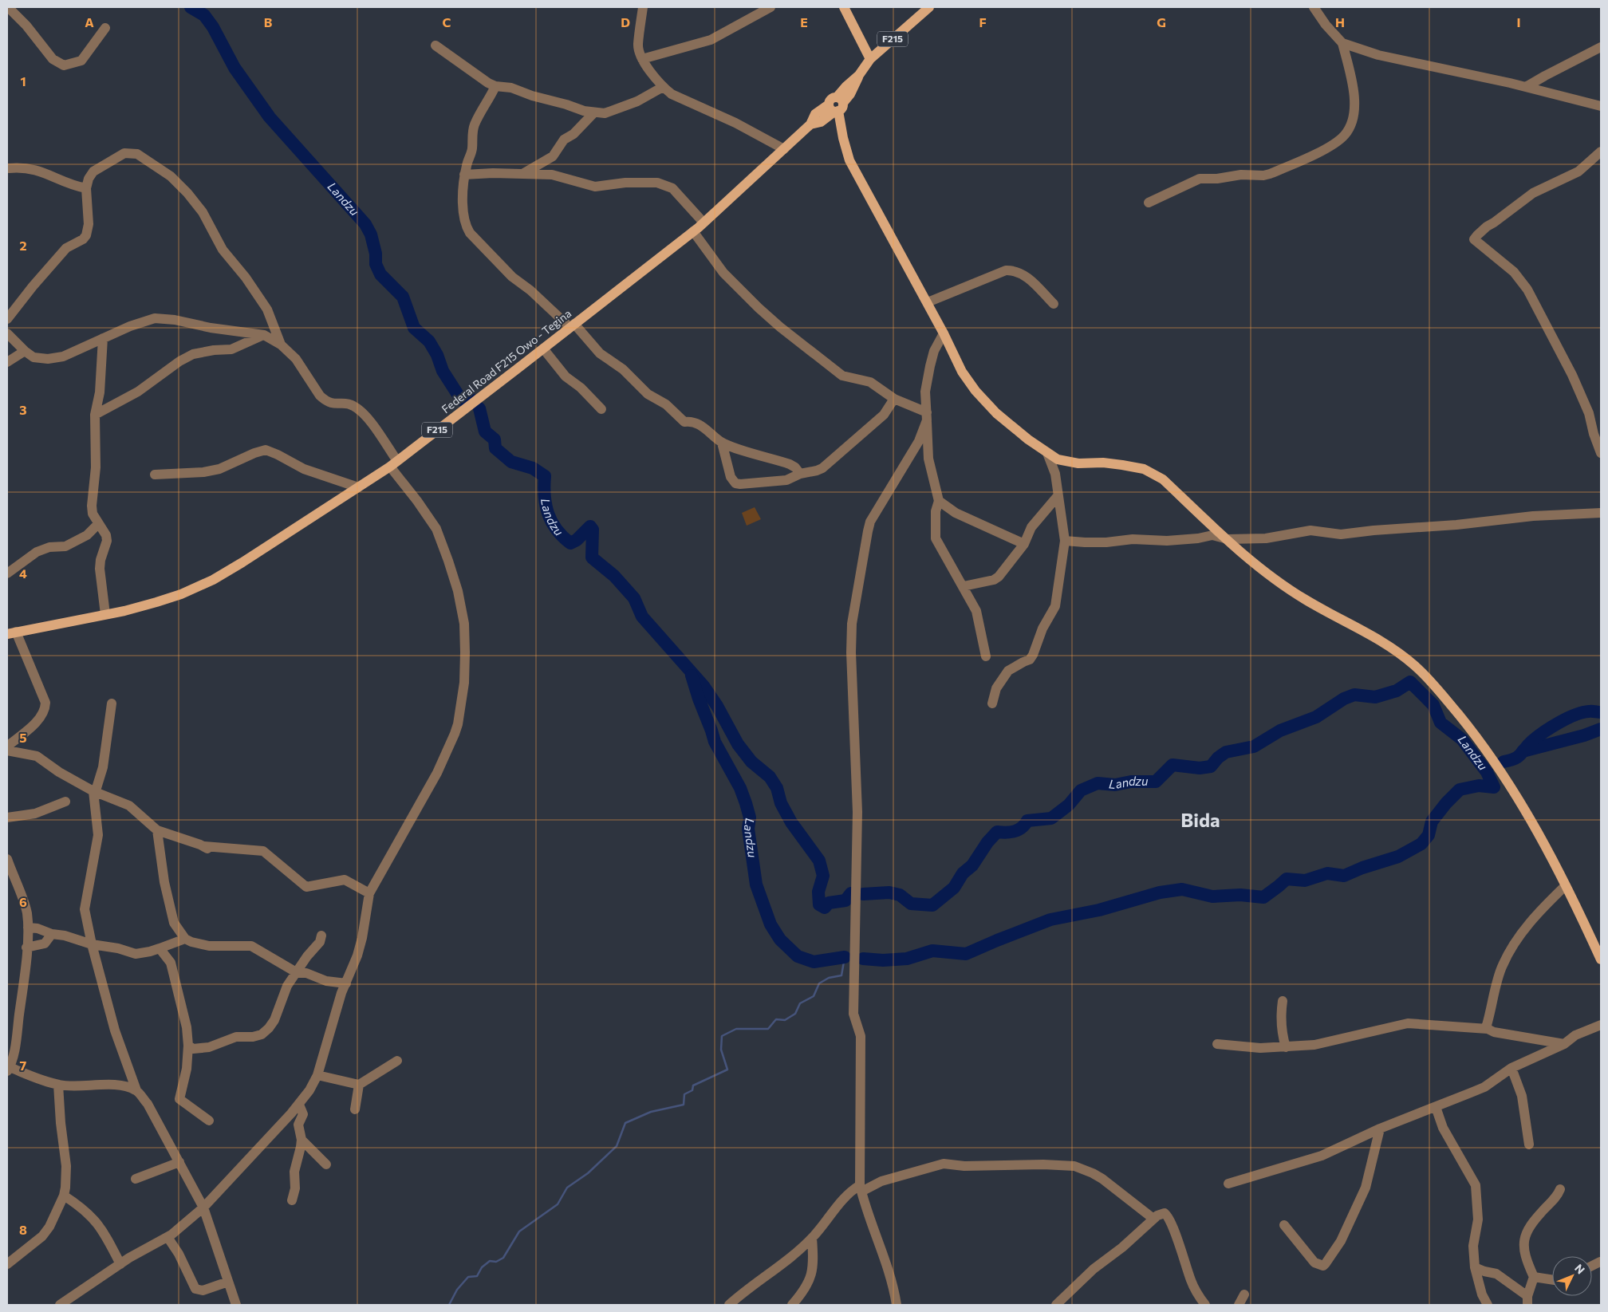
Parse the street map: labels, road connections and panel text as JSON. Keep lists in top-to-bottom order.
{
  "streets": {
    "main road": ["F215", "Federal Road F215 Owo - Tegina"]
  },
  "crossings": [
    ["F215", "Federal Road F215 Owo - Tegina"]
  ],
  "districts": ["Bida"],
  "water": ["Landzu"],
  "north": "top right",
  "grid": {
    "columns": [
      "A",
      "B",
      "C",
      "D",
      "E",
      "F",
      "G",
      "H",
      "I"
    ],
    "rows": [
      "1",
      "2",
      "3",
      "4",
      "5",
      "6",
      "7",
      "8"
    ]
  }
}
